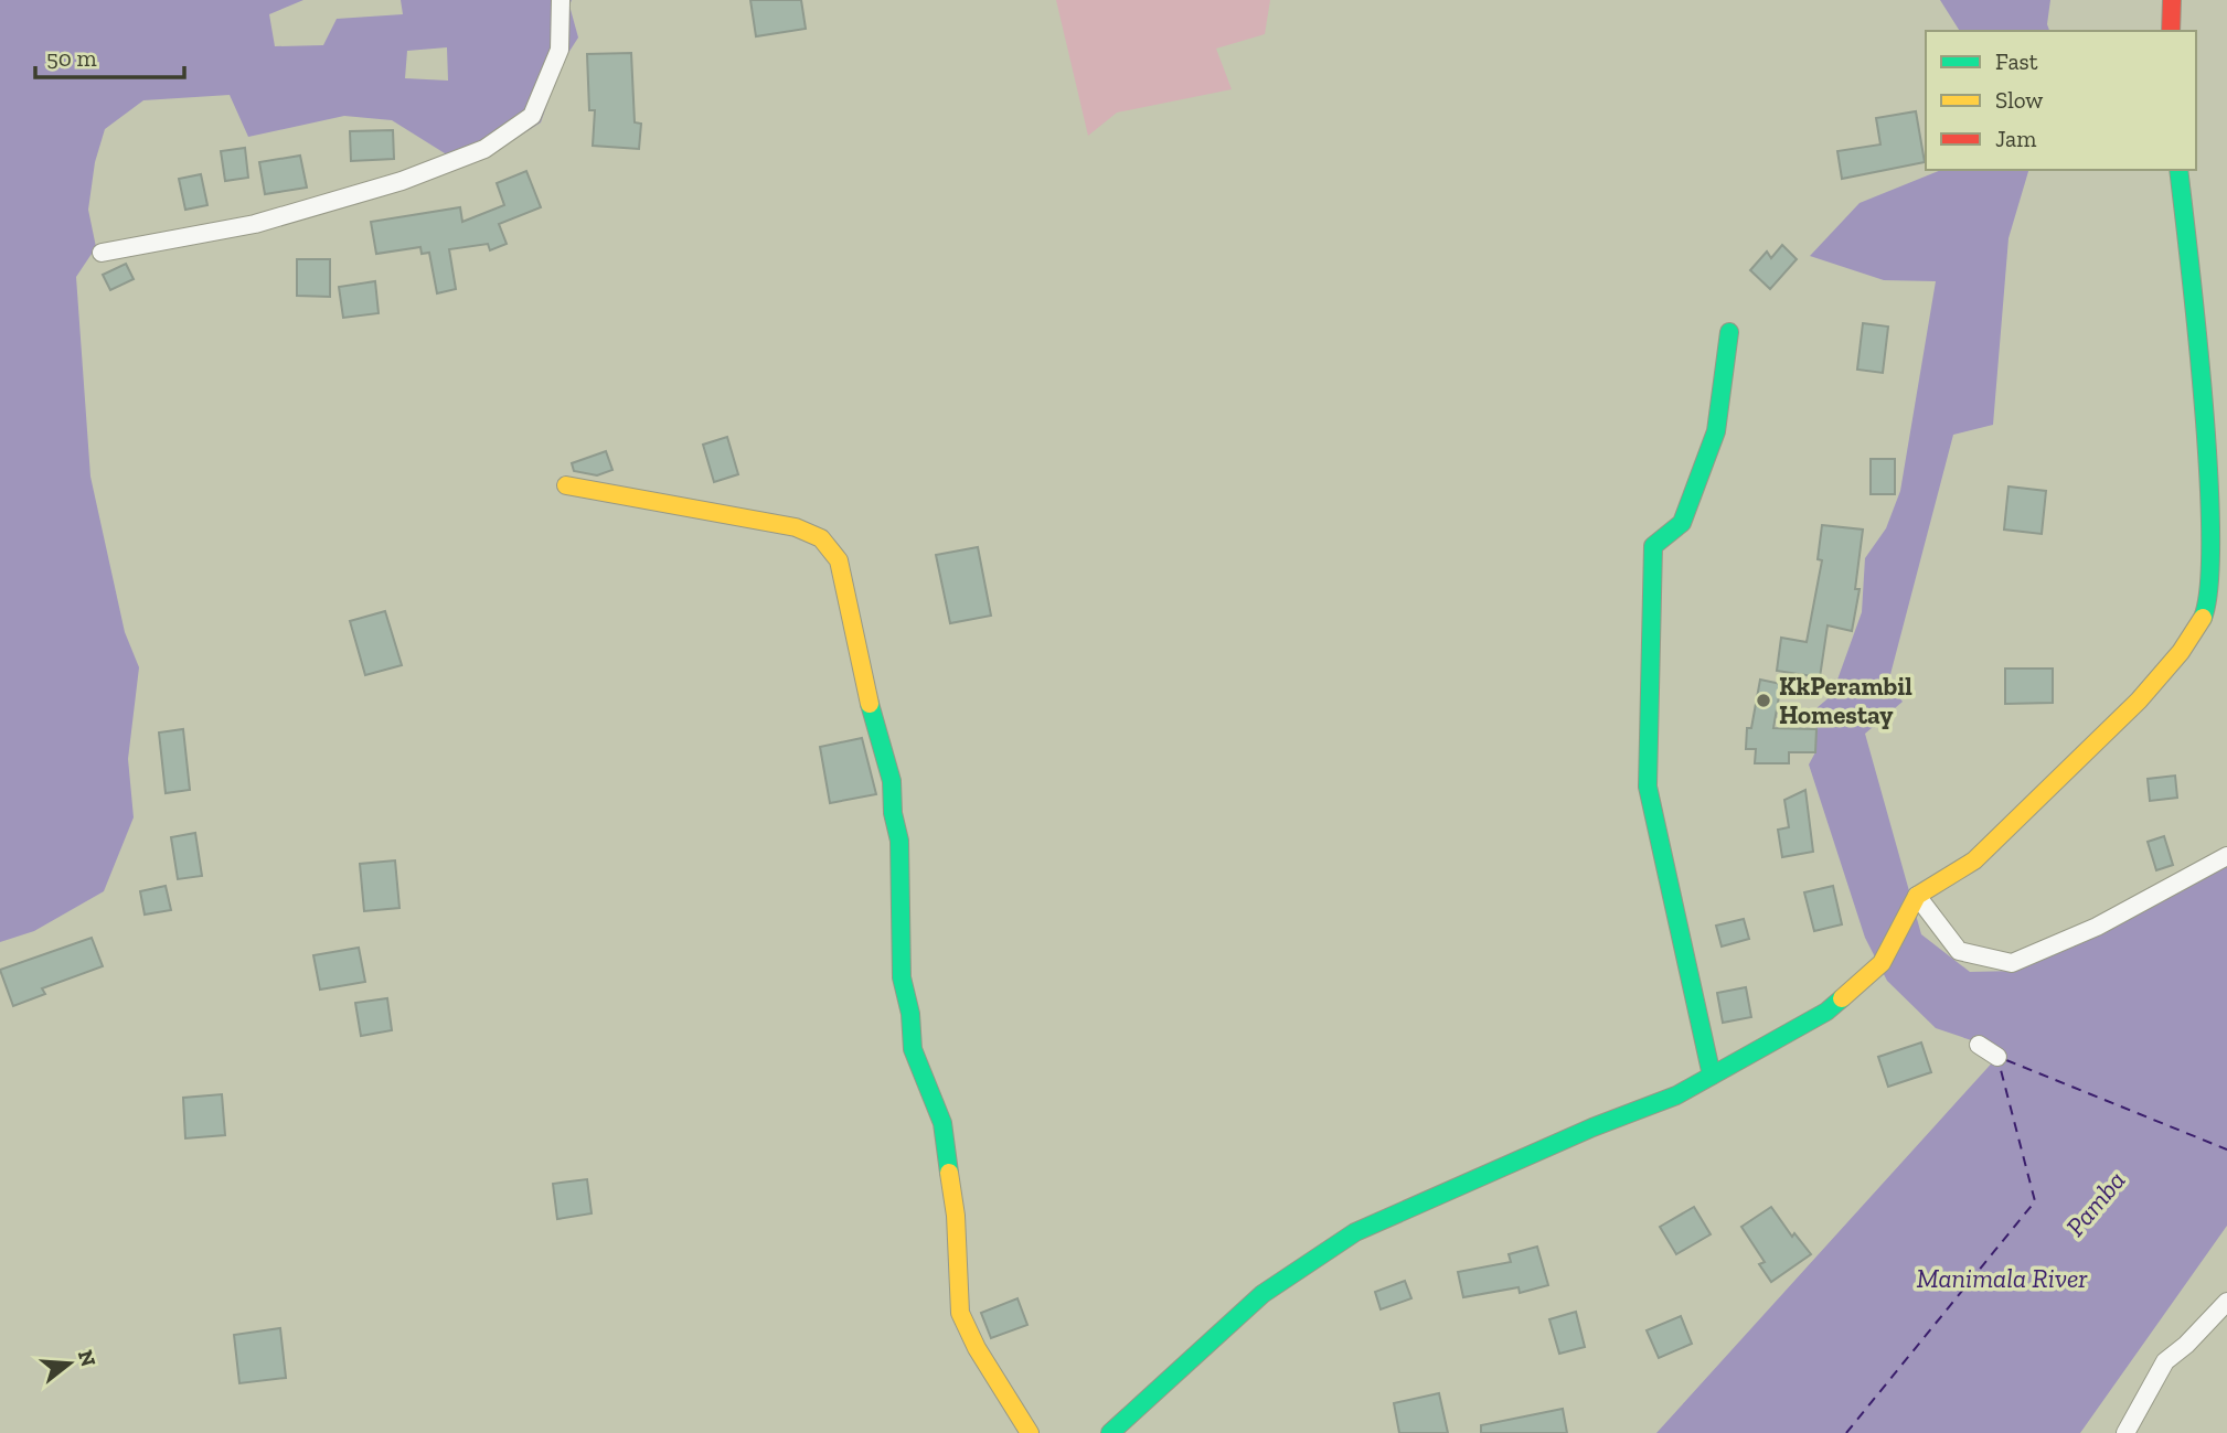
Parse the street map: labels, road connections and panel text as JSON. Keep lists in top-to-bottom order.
{
  "water": ["Pamba", "Manimala River"],
  "places": ["KkPerambil Homestay"],
  "legend": ["Fast", "Slow", "Jam"],
  "scale_bar": "50 m",
  "north": "right"
}
